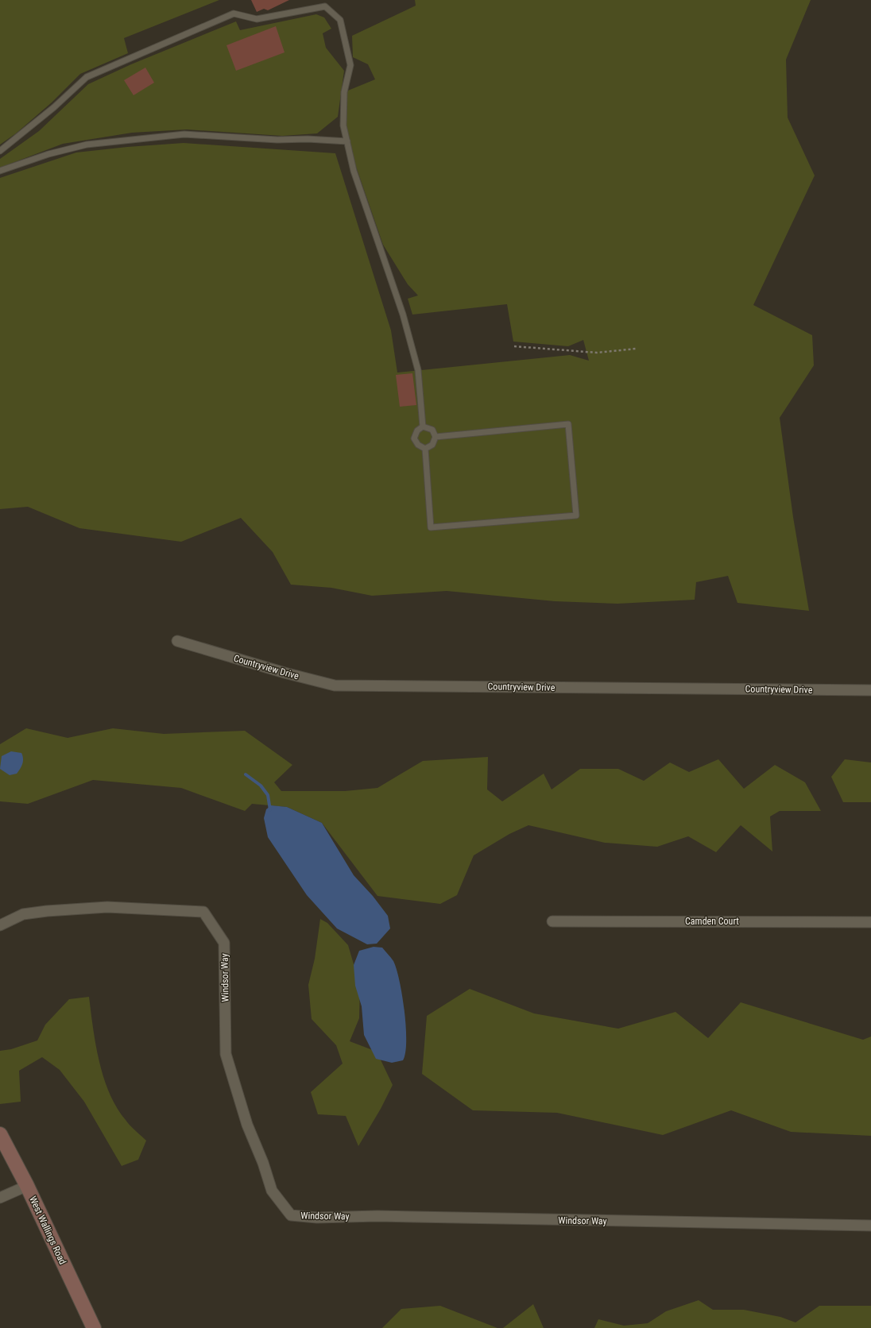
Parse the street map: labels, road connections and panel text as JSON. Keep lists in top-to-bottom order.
{
  "streets": {
    "street": [
      "Countryview Drive",
      "Camden Court",
      "Windsor Way",
      "West Wallings Road"
    ]
  }
}
